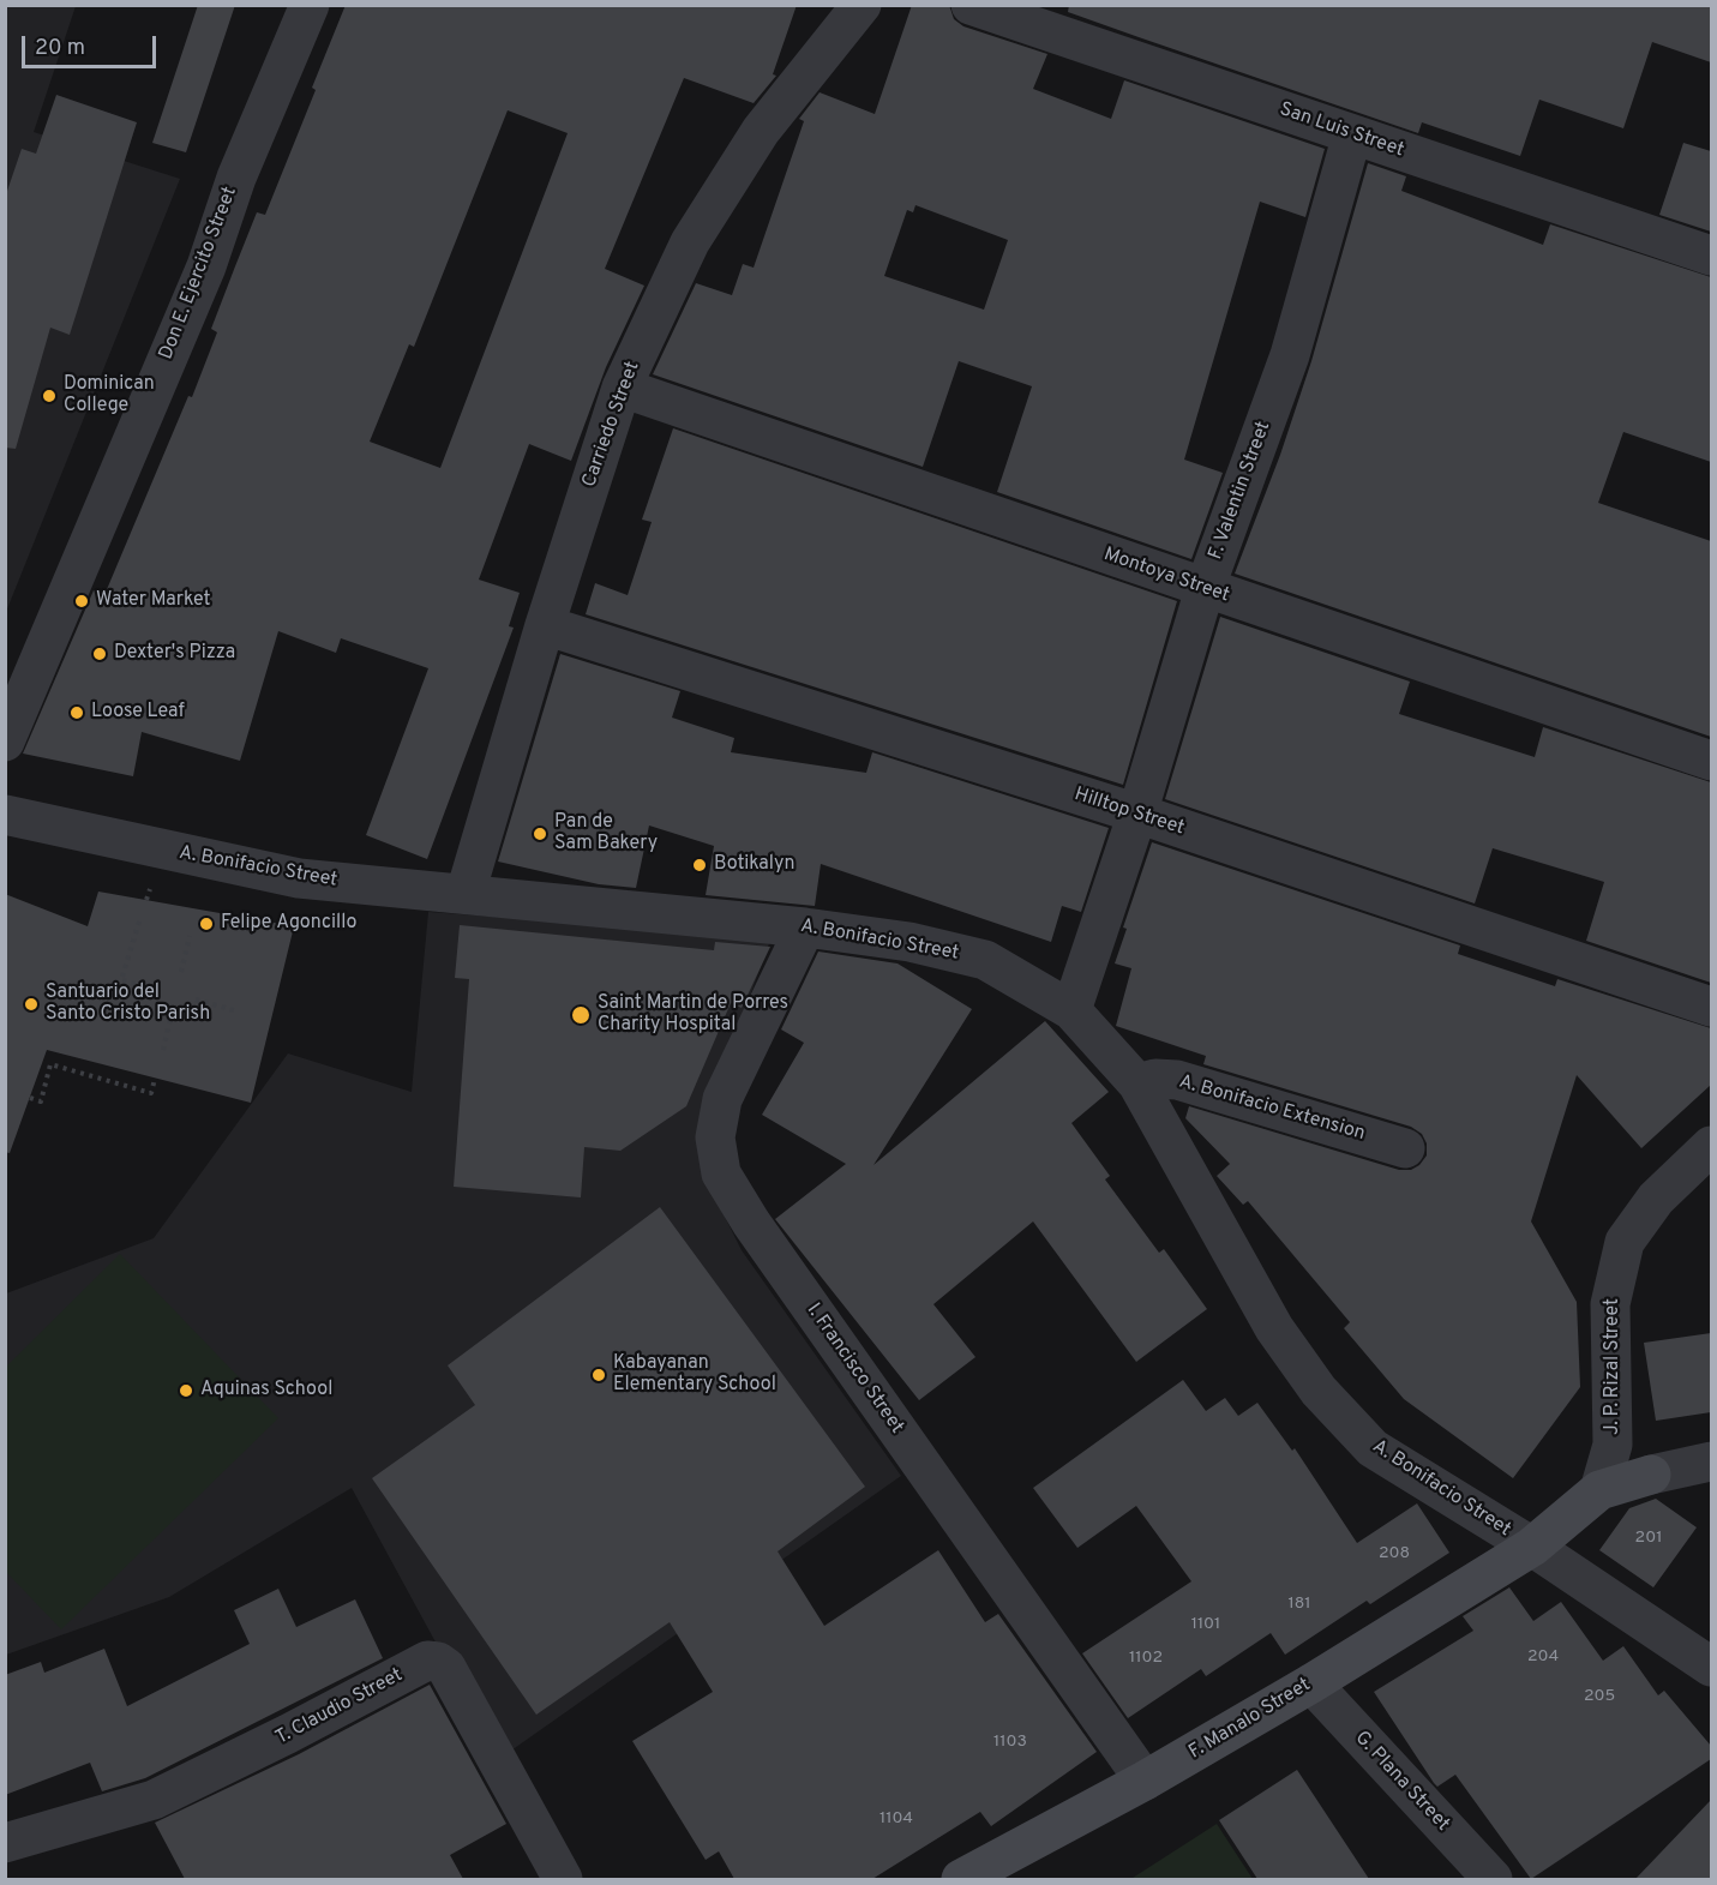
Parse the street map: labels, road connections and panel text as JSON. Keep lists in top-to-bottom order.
{
  "streets": {
    "street": [
      "San Luis Street",
      "Don E. Ejercito Street",
      "Carriedo Street",
      "F. Valentin Street",
      "Montoya Street",
      "Hilltop Street",
      "A. Bonifacio Street",
      "A. Bonifacio Extension",
      "J. P. Rizal Street",
      "I. Francisco Street",
      "T. Claudio Street",
      "F. Manalo Street",
      "G. Plana Street"
    ]
  },
  "crossings": [
    ["San Luis Street", "F. Valentin Street"],
    ["Carriedo Street", "Montoya Street"],
    ["Carriedo Street", "Hilltop Street"],
    ["Carriedo Street", "A. Bonifacio Street"],
    ["F. Valentin Street", "Montoya Street"],
    ["F. Valentin Street", "Hilltop Street"],
    ["F. Valentin Street", "A. Bonifacio Street"],
    ["A. Bonifacio Street", "A. Bonifacio Extension"],
    ["A. Bonifacio Street", "I. Francisco Street"],
    ["A. Bonifacio Street", "F. Manalo Street"],
    ["J. P. Rizal Street", "F. Manalo Street"],
    ["I. Francisco Street", "F. Manalo Street"],
    ["F. Manalo Street", "G. Plana Street"]
  ],
  "places": [
    "Dominican College",
    "Water Market",
    "Dexter's Pizza",
    "Loose Leaf",
    "Pan de Sam Bakery",
    "Botikalyn",
    "Felipe Agoncillo",
    "Santuario del Santo Cristo Parish",
    "Saint Martin de Porres Charity Hospital",
    "Kabayanan Elementary School",
    "Aquinas School"
  ],
  "house_numbers": [
    "201",
    "208",
    "181",
    "1101",
    "204",
    "1102",
    "205",
    "1103",
    "1104"
  ],
  "scale_bar": "20 m"
}
